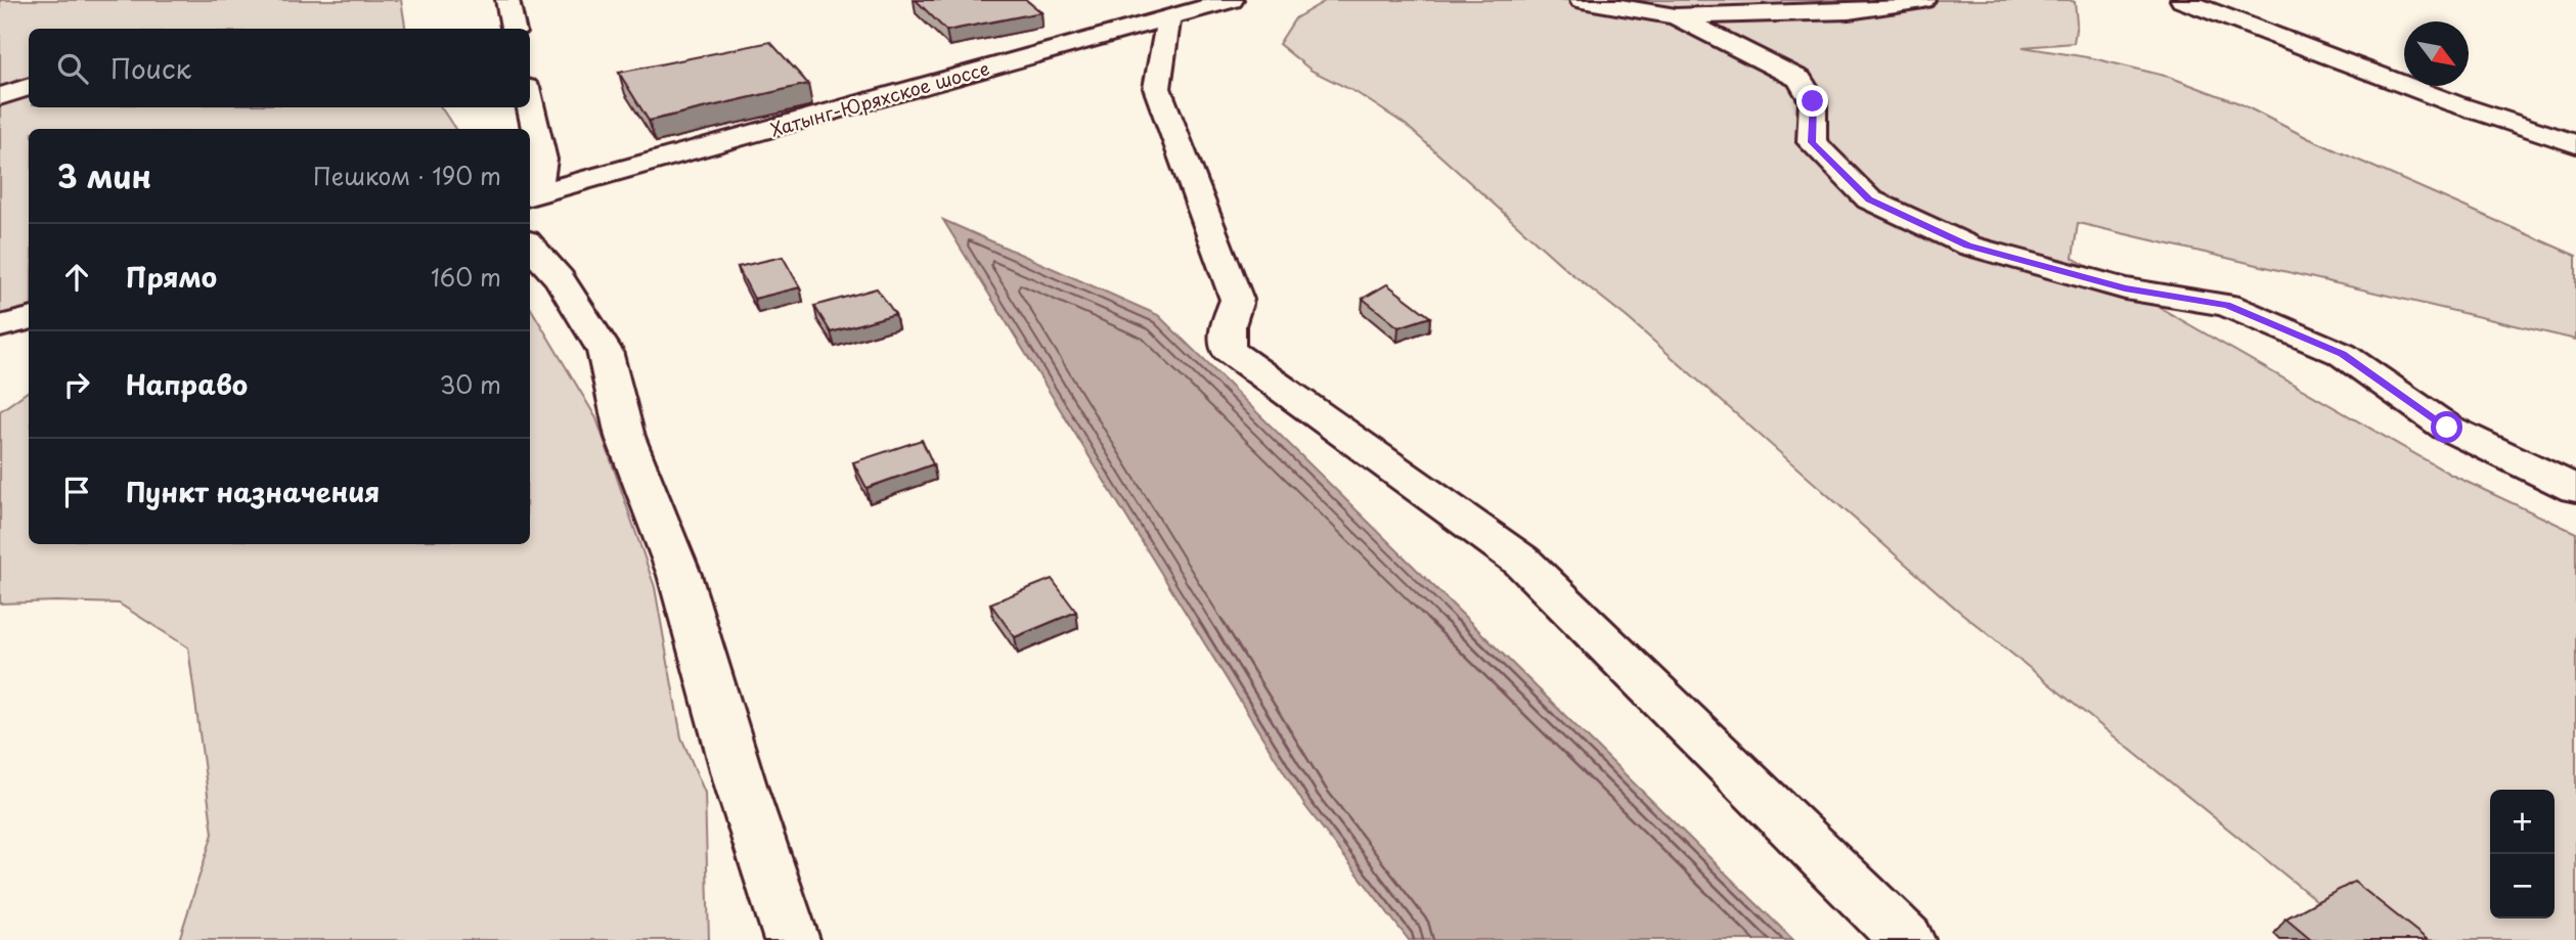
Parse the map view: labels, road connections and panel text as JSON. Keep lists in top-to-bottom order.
{
  "streets": {
    "street": ["Хатынг-Юряхское шоссе"]
  },
  "north": "bottom right",
  "page": {
    "search": "Поиск",
    "heading": ["3 мин", "Пешком · 190 m"],
    "list": [
      ["Прямо", "160 m"],
      ["Направо", "30 m"],
      "Пункт назначения"
    ],
    "map_buttons": ["+", "−"]
  }
}
